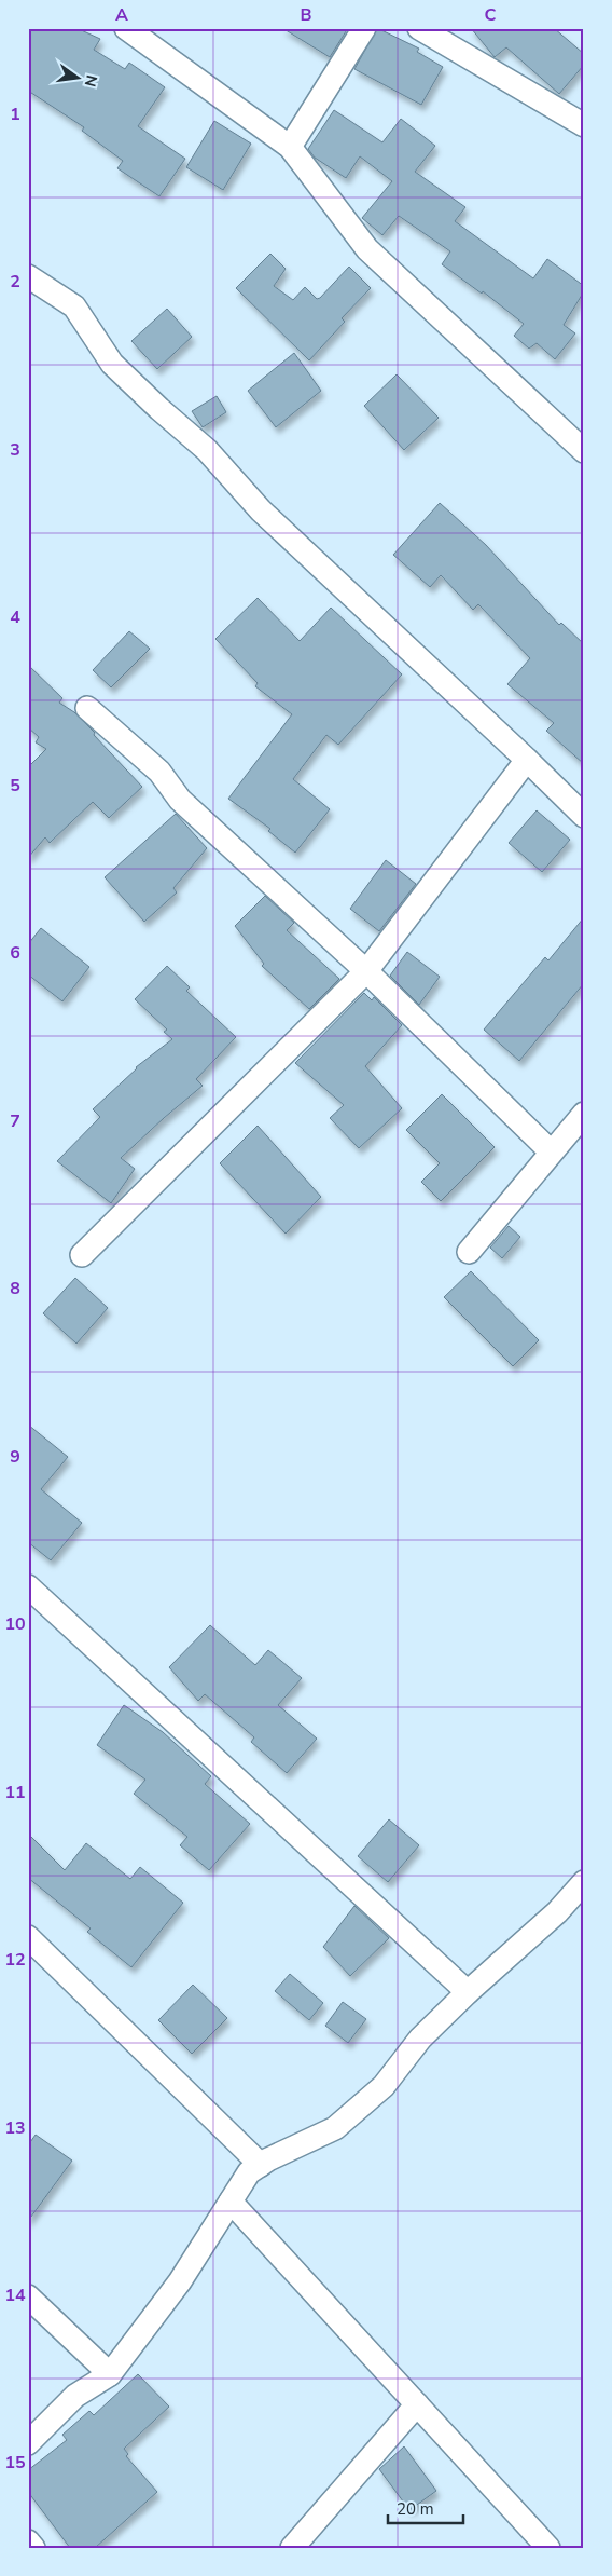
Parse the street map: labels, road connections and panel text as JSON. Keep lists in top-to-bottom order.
{
  "scale_bar": "20 m",
  "north": "right",
  "grid": {
    "columns": ["A", "B", "C"],
    "rows": [
      "1",
      "2",
      "3",
      "4",
      "5",
      "6",
      "7",
      "8",
      "9",
      "10",
      "11",
      "12",
      "13",
      "14",
      "15"
    ]
  }
}
